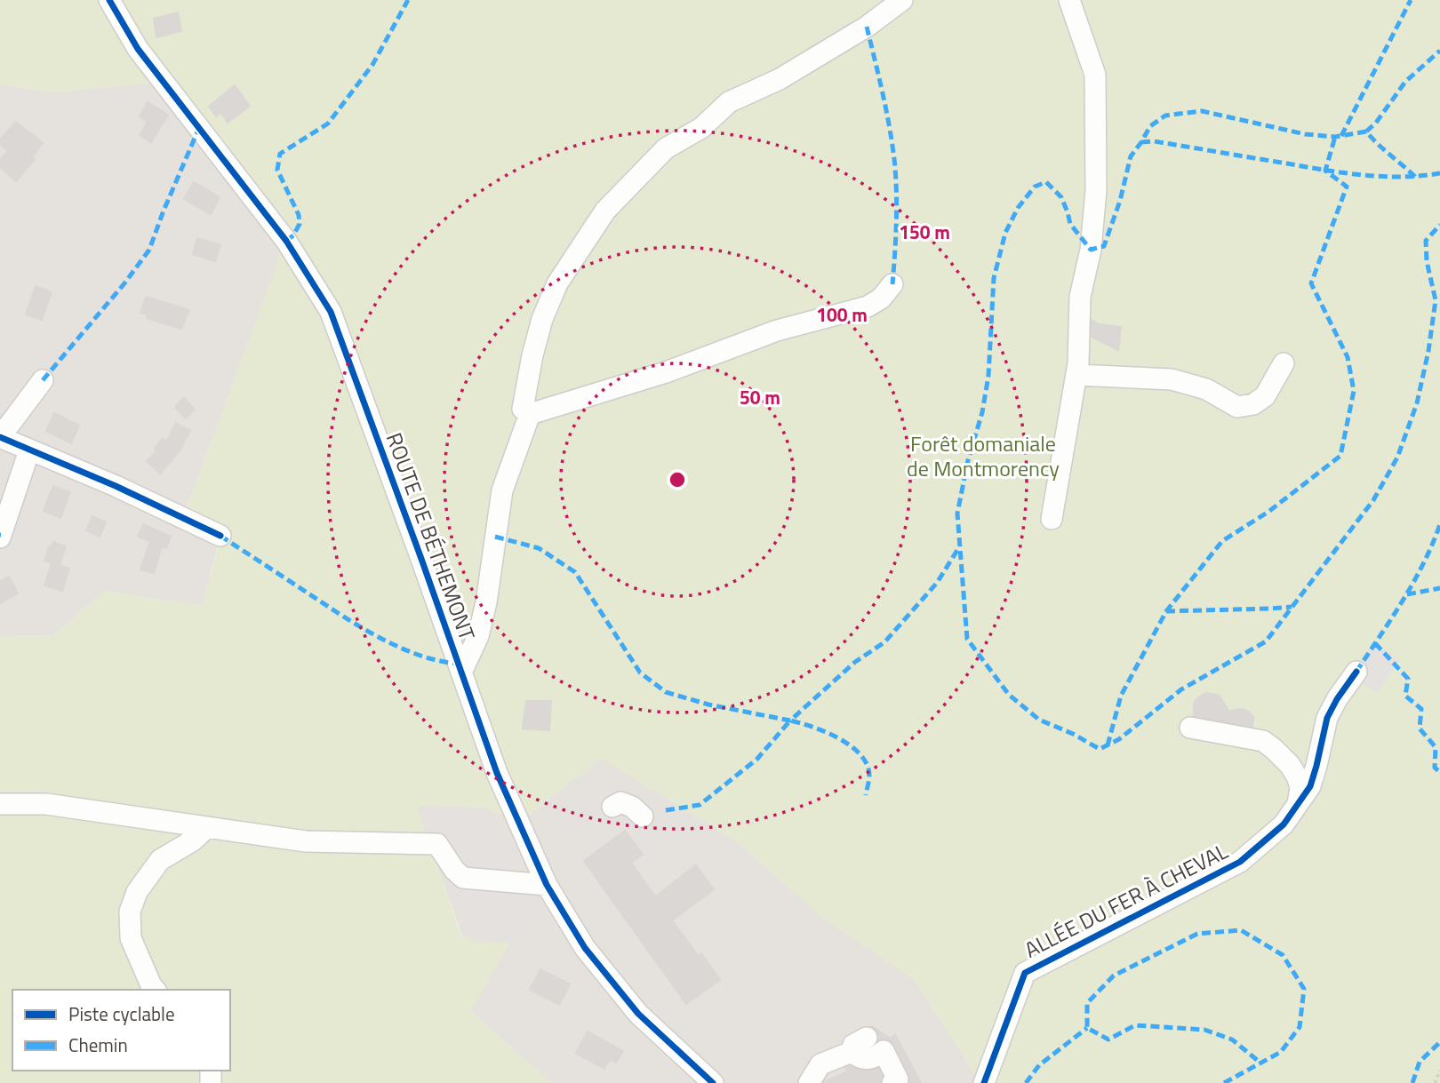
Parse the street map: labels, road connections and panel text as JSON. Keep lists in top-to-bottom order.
{
  "streets": {
    "street": ["ROUTE DE BÉTHEMONT", "ALLÉE DU FER À CHEVAL"]
  },
  "parks": ["Forêt domaniale de Montmorency"],
  "legend": ["Piste cyclable", "Chemin"],
  "rings": ["150 m", "100 m", "50 m"]
}
